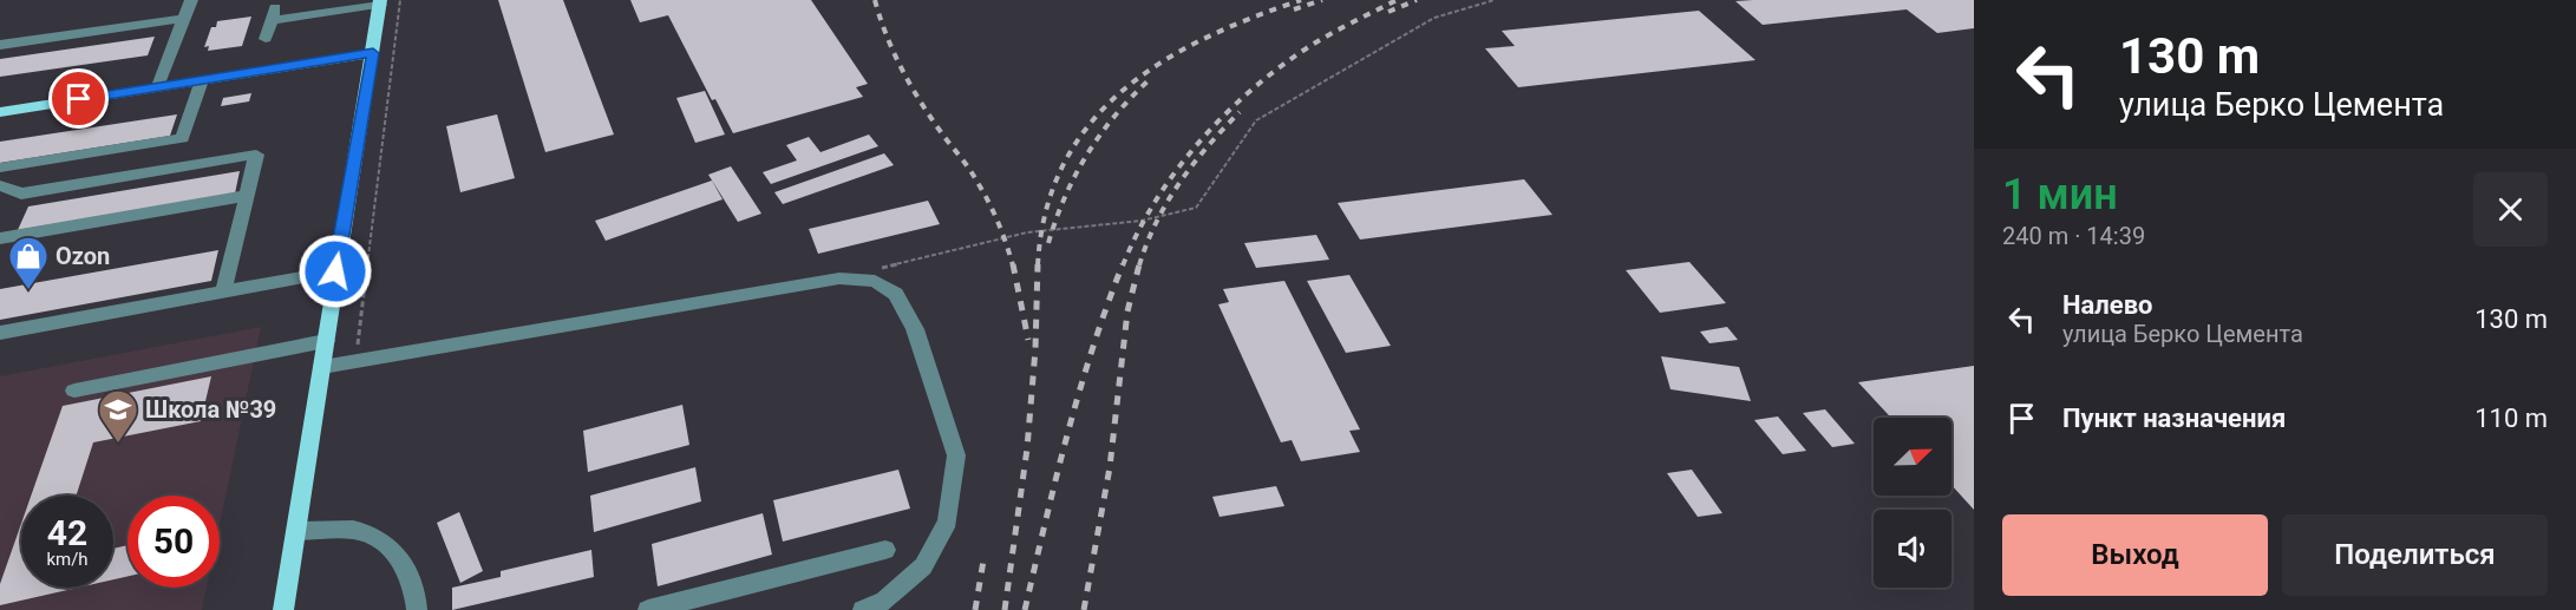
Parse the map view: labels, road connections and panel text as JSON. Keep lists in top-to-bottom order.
{
  "places": {
    "shop": ["Ozon"],
    "school or university": ["Школа №39"]
  },
  "north": "top right",
  "page": {
    "turn": ["130 m", "улица Берко Цемента"],
    "heading": ["1 мин", "240 m · 14:39"],
    "list": [
      {
        "name": "Налево",
        "note": "улица Берко Цемента",
        "value": "130 m"
      },
      {
        "name": "Пункт назначения",
        "value": "110 m"
      }
    ],
    "speed": "42 km/h",
    "limit": "50",
    "buttons": ["Выход", "Поделиться"]
  }
}
